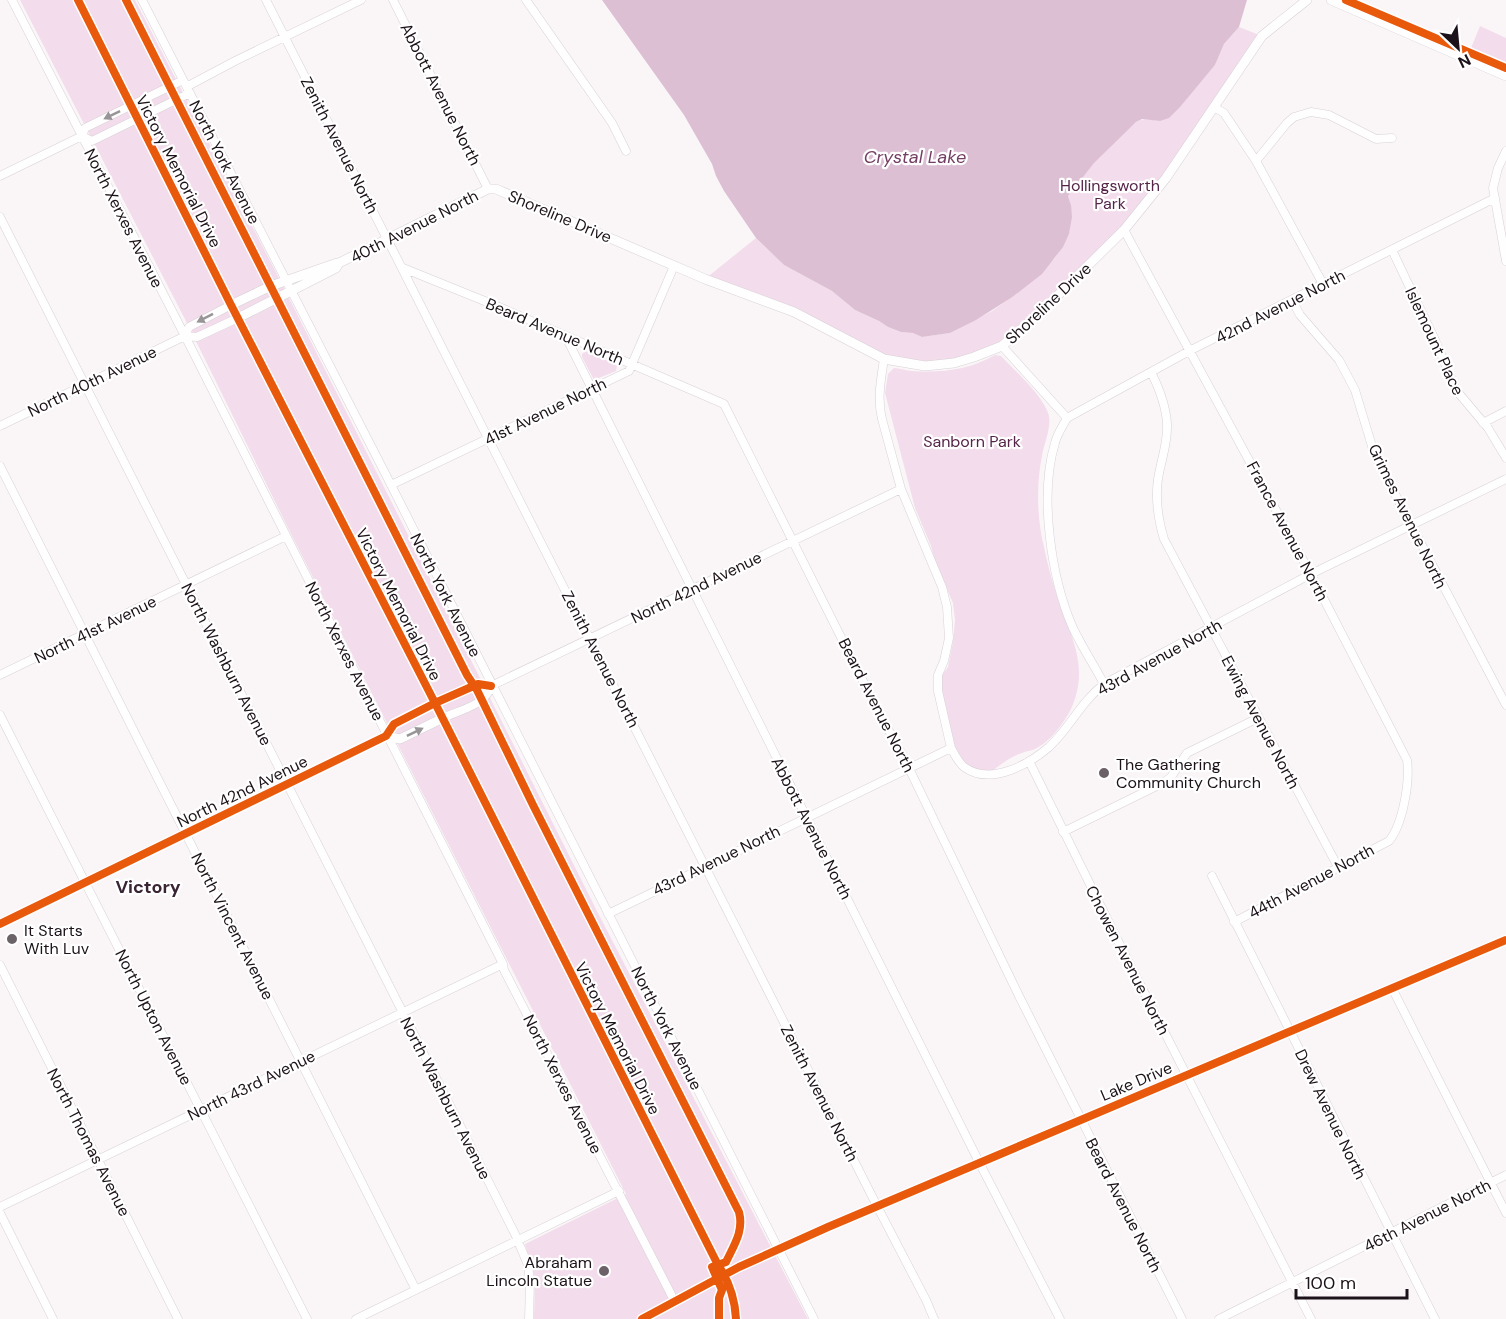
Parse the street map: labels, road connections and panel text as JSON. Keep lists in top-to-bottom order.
{
  "streets": {
    "street": [
      "Abbott Avenue North",
      "Zenith Avenue North",
      "North York Avenue",
      "Victory Memorial Drive",
      "Shoreline Drive",
      "North Xerxes Avenue",
      "40th Avenue North",
      "42nd Avenue North",
      "Beard Avenue North",
      "Islemount Place",
      "North 40th Avenue",
      "41st Avenue North",
      "Grimes Avenue North",
      "France Avenue North",
      "North 42nd Avenue",
      "North 41st Avenue",
      "43rd Avenue North",
      "North Washburn Avenue",
      "Ewing Avenue North",
      "44th Avenue North",
      "North Vincent Avenue",
      "Chowen Avenue North",
      "North Upton Avenue",
      "Lake Drive",
      "North 43rd Avenue",
      "Drew Avenue North",
      "North Thomas Avenue",
      "46th Avenue North"
    ]
  },
  "crossings": [
    ["Abbott Avenue North", "Shoreline Drive"],
    ["Abbott Avenue North", "40th Avenue North"],
    ["Abbott Avenue North", "Beard Avenue North"],
    ["Abbott Avenue North", "41st Avenue North"],
    ["Abbott Avenue North", "North 42nd Avenue"],
    ["Abbott Avenue North", "43rd Avenue North"],
    ["Abbott Avenue North", "Lake Drive"],
    ["Zenith Avenue North", "40th Avenue North"],
    ["Zenith Avenue North", "Beard Avenue North"],
    ["Zenith Avenue North", "41st Avenue North"],
    ["Zenith Avenue North", "North 42nd Avenue"],
    ["Zenith Avenue North", "43rd Avenue North"],
    ["Zenith Avenue North", "Lake Drive"],
    ["North York Avenue", "North 40th Avenue"],
    ["North York Avenue", "41st Avenue North"],
    ["North York Avenue", "North 42nd Avenue"],
    ["North York Avenue", "43rd Avenue North"],
    ["North York Avenue", "Lake Drive"],
    ["Victory Memorial Drive", "North 40th Avenue"],
    ["Victory Memorial Drive", "North 42nd Avenue"],
    ["Victory Memorial Drive", "Lake Drive"],
    ["Shoreline Drive", "40th Avenue North"],
    ["Shoreline Drive", "France Avenue North"],
    ["North Xerxes Avenue", "North 40th Avenue"],
    ["North Xerxes Avenue", "North 42nd Avenue"],
    ["North Xerxes Avenue", "North 41st Avenue"],
    ["North Xerxes Avenue", "Lake Drive"],
    ["North Xerxes Avenue", "North 43rd Avenue"],
    ["40th Avenue North", "North 40th Avenue"],
    ["42nd Avenue North", "Islemount Place"],
    ["42nd Avenue North", "Grimes Avenue North"],
    ["42nd Avenue North", "France Avenue North"],
    ["42nd Avenue North", "Ewing Avenue North"],
    ["Beard Avenue North", "41st Avenue North"],
    ["Beard Avenue North", "North 42nd Avenue"],
    ["Beard Avenue North", "43rd Avenue North"],
    ["Beard Avenue North", "Lake Drive"],
    ["North 40th Avenue", "North Washburn Avenue"],
    ["Grimes Avenue North", "43rd Avenue North"],
    ["France Avenue North", "43rd Avenue North"],
    ["France Avenue North", "44th Avenue North"],
    ["North 42nd Avenue", "North Washburn Avenue"],
    ["North 42nd Avenue", "North Vincent Avenue"],
    ["North 42nd Avenue", "North Upton Avenue"],
    ["North 41st Avenue", "North Washburn Avenue"],
    ["North 41st Avenue", "North Vincent Avenue"],
    ["43rd Avenue North", "Ewing Avenue North"],
    ["43rd Avenue North", "Chowen Avenue North"],
    ["North Washburn Avenue", "North 43rd Avenue"],
    ["Ewing Avenue North", "44th Avenue North"],
    ["44th Avenue North", "Drew Avenue North"],
    ["North Vincent Avenue", "North 43rd Avenue"],
    ["Chowen Avenue North", "Lake Drive"],
    ["Chowen Avenue North", "46th Avenue North"],
    ["North Upton Avenue", "North 43rd Avenue"],
    ["Lake Drive", "Drew Avenue North"],
    ["North 43rd Avenue", "North Thomas Avenue"],
    ["Drew Avenue North", "46th Avenue North"]
  ],
  "districts": ["Victory"],
  "water": ["Crystal Lake"],
  "parks": ["Hollingsworth Park", "Sanborn Park"],
  "places": ["The Gathering Community Church", "It Starts With Luv", "Abraham Lincoln Statue"],
  "scale_bar": "100 m",
  "north": "bottom right"
}
